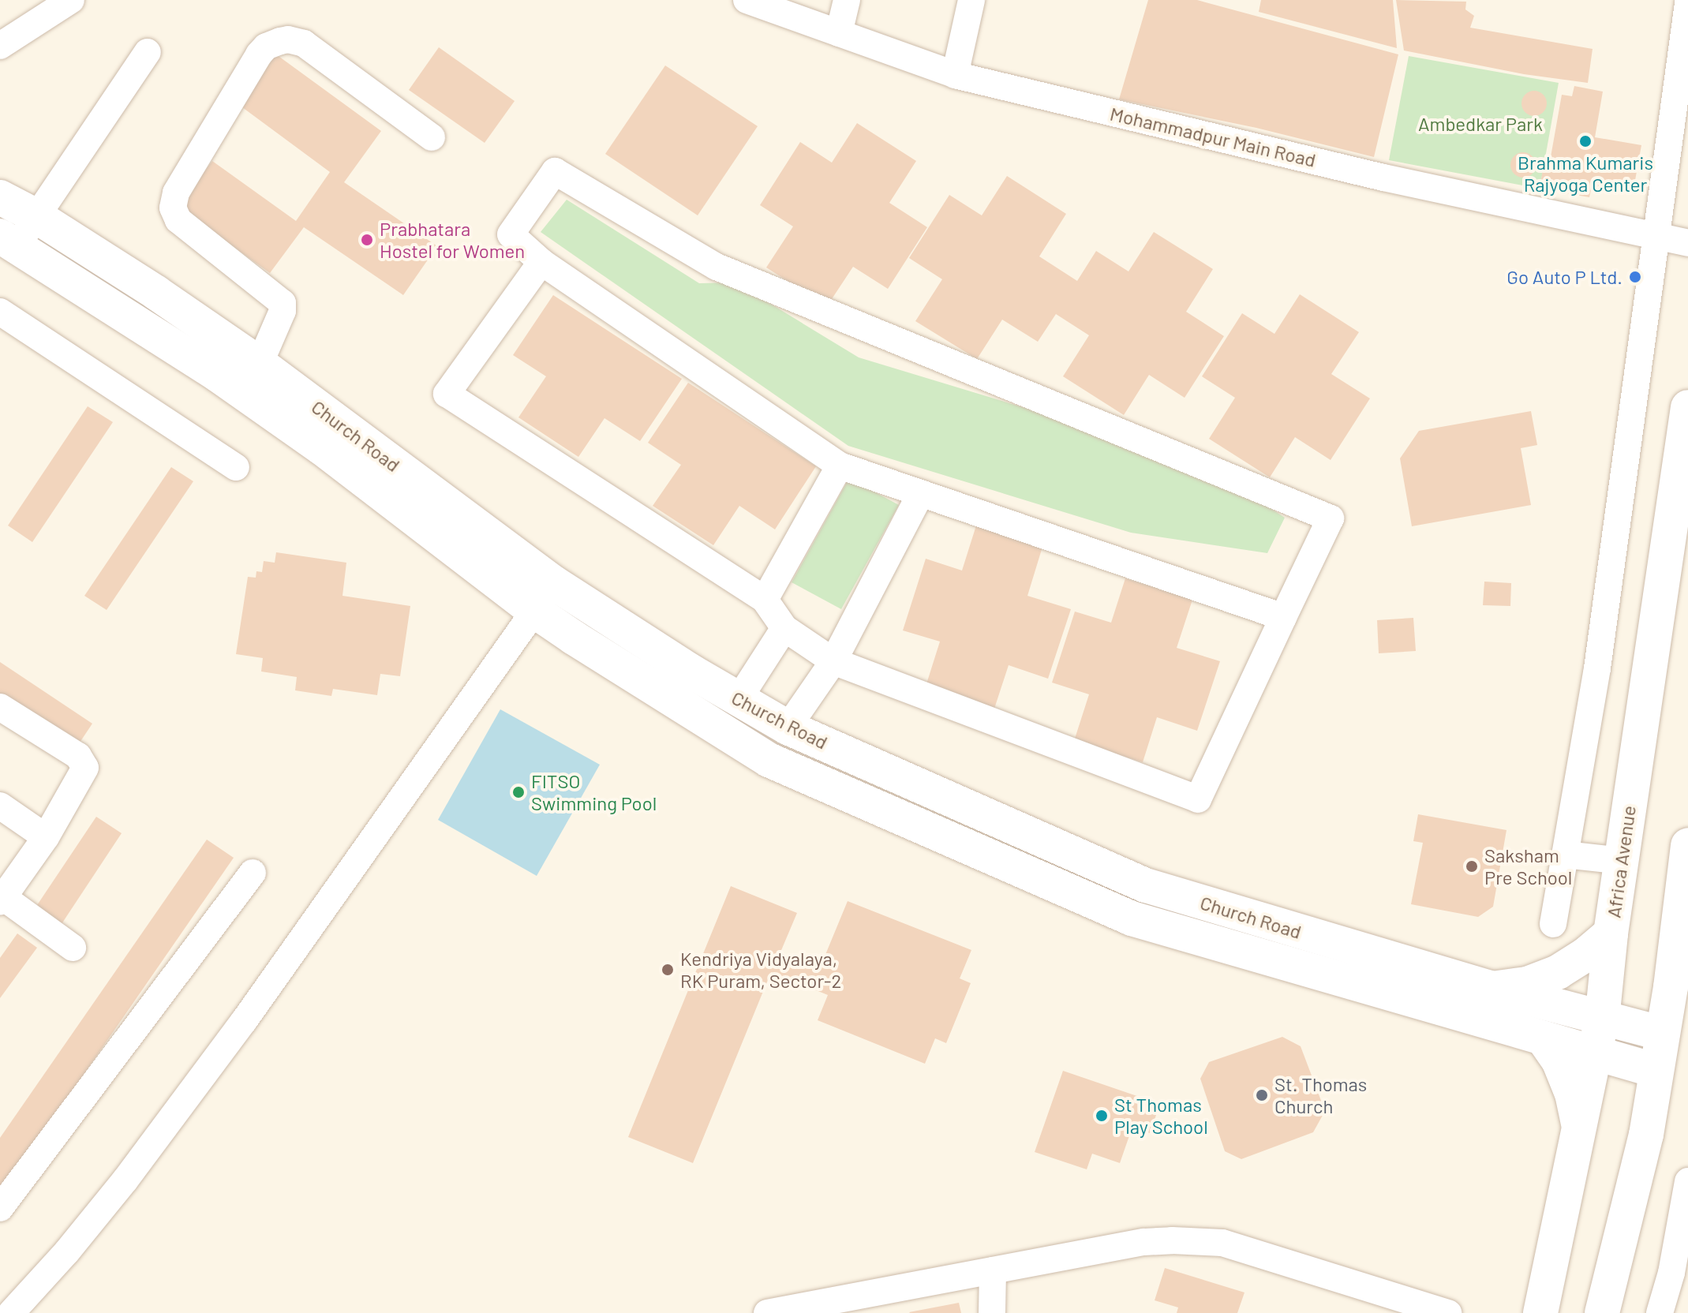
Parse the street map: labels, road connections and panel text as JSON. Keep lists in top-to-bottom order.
{
  "streets": {
    "street": ["Mohammadpur Main Road", "Church Road", "Africa Avenue"]
  },
  "crossings": [
    ["Church Road", "Africa Avenue"]
  ],
  "parks": ["Ambedkar Park"],
  "places": [
    "Brahma Kumaris Rajyoga Center",
    "Prabhatara Hostel for Women",
    "Go Auto P Ltd.",
    "FITSO Swimming Pool",
    "Saksham Pre School",
    "Kendriya Vidyalaya, RK Puram, Sector-2",
    "St. Thomas Church",
    "St Thomas Play School"
  ]
}
